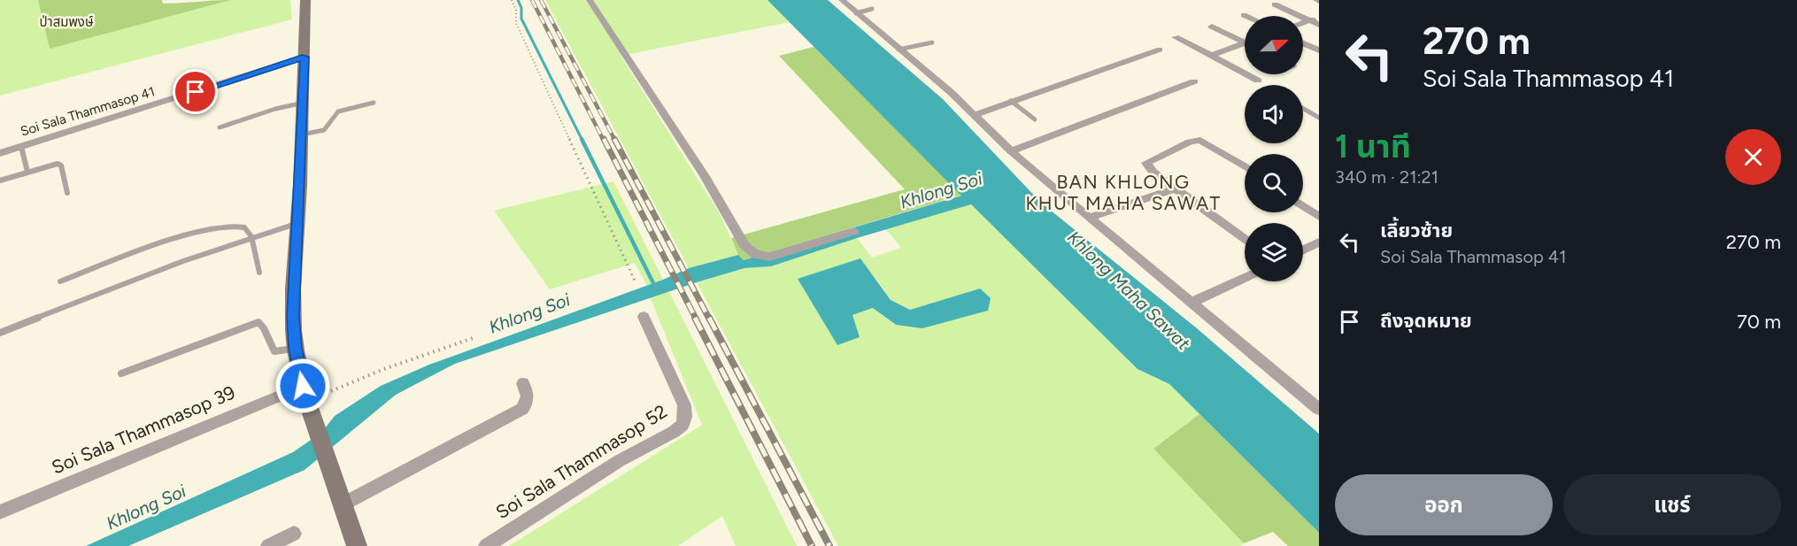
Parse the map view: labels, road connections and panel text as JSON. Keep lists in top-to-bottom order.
{
  "streets": {
    "street": ["Soi Sala Thammasop 41", "Soi Sala Thammasop 39", "Soi Sala Thammasop 52"]
  },
  "districts": ["BAN KHLONG KHUT MAHA SAWAT"],
  "water": ["Khlong Soi", "Khlong Maha Sawat"],
  "parks": ["ป่าสมพงษ์"],
  "north": "right",
  "page": {
    "turn": ["270 m", "Soi Sala Thammasop 41"],
    "heading": ["1 นาที", "340 m · 21:21"],
    "list": [
      {
        "name": "เลี้ยวซ้าย",
        "note": "Soi Sala Thammasop 41",
        "value": "270 m"
      },
      {
        "name": "ถึงจุดหมาย",
        "value": "70 m"
      }
    ],
    "buttons": ["ออก", "แชร์"]
  }
}
